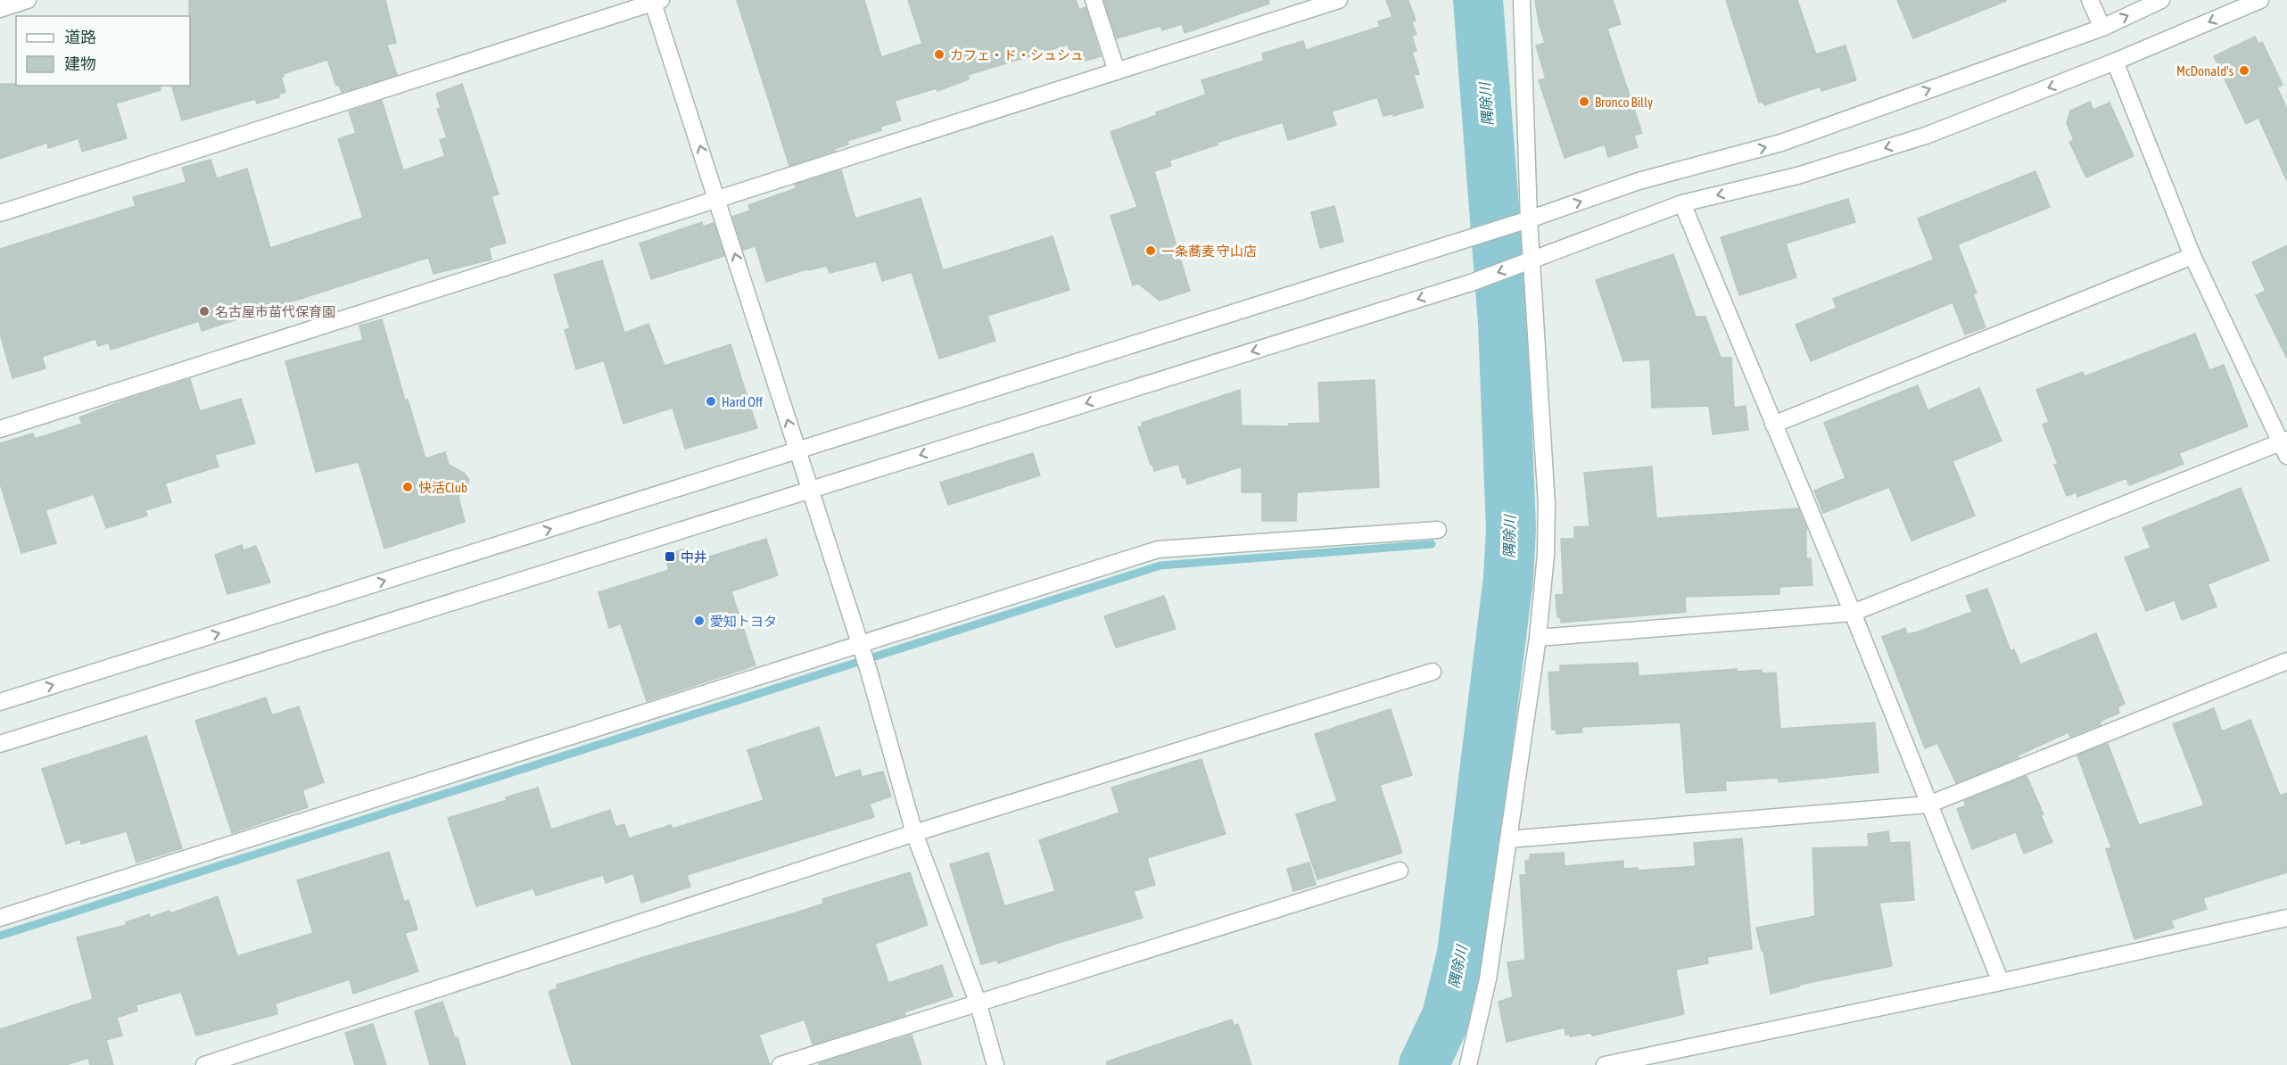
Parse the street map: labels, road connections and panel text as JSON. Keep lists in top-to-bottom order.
{
  "water": ["隅除川"],
  "places": {
    "other": [
      "カフェ・ド・シュシュ",
      "McDonald's",
      "Bronco Billy",
      "一条蕎麦 守山店",
      "名古屋市苗代保育園",
      "Hard Off",
      "快活Club",
      "愛知トヨタ"
    ],
    "transit": ["中井"]
  },
  "legend": ["道路", "建物"]
}
